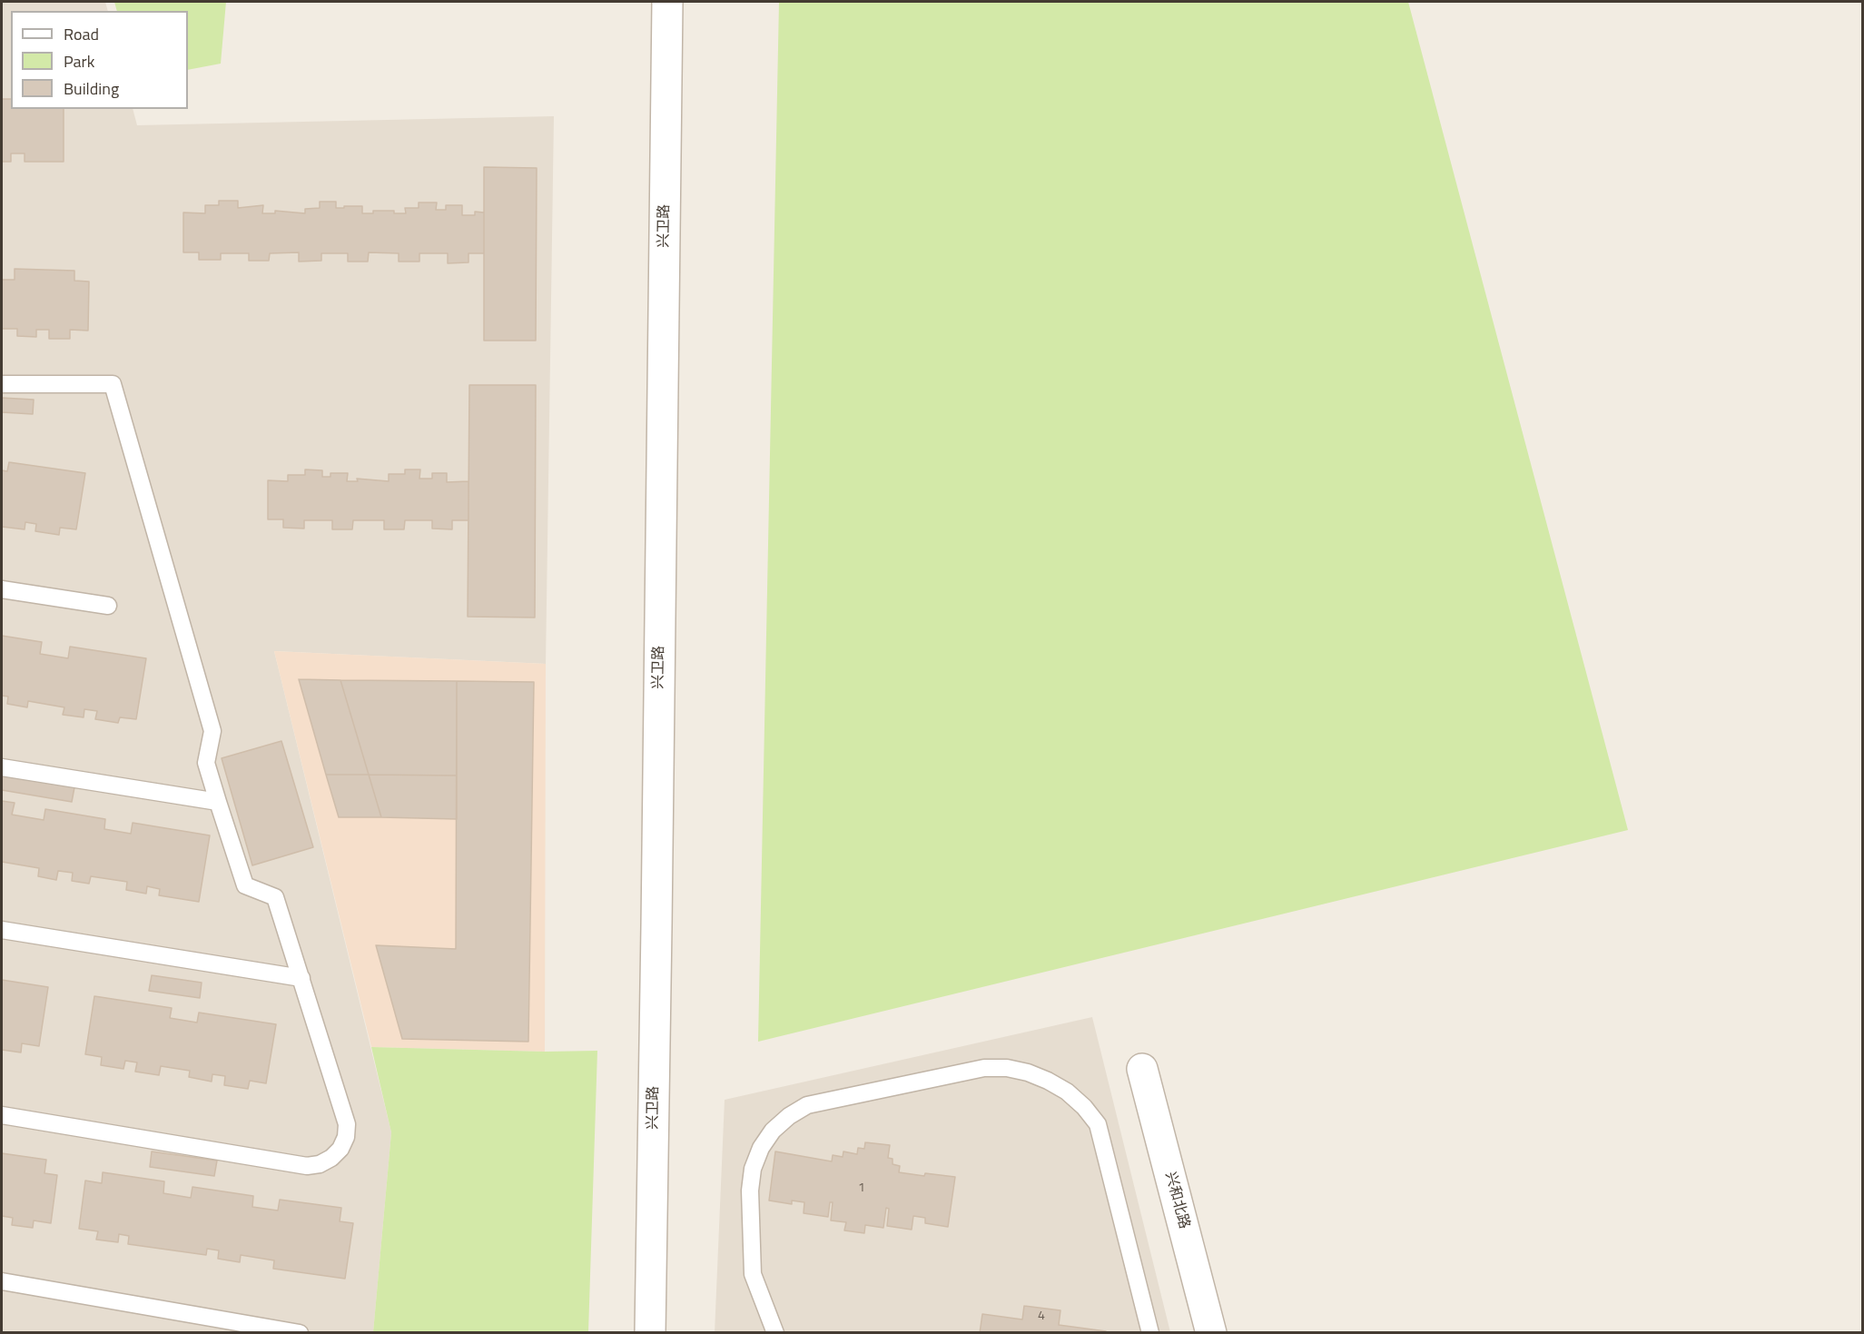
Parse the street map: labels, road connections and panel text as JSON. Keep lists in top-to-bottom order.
{
  "streets": {
    "street": ["兴卫路", "兴和北路"]
  },
  "house_numbers": ["1", "4"],
  "legend": ["Road", "Park", "Building"]
}
